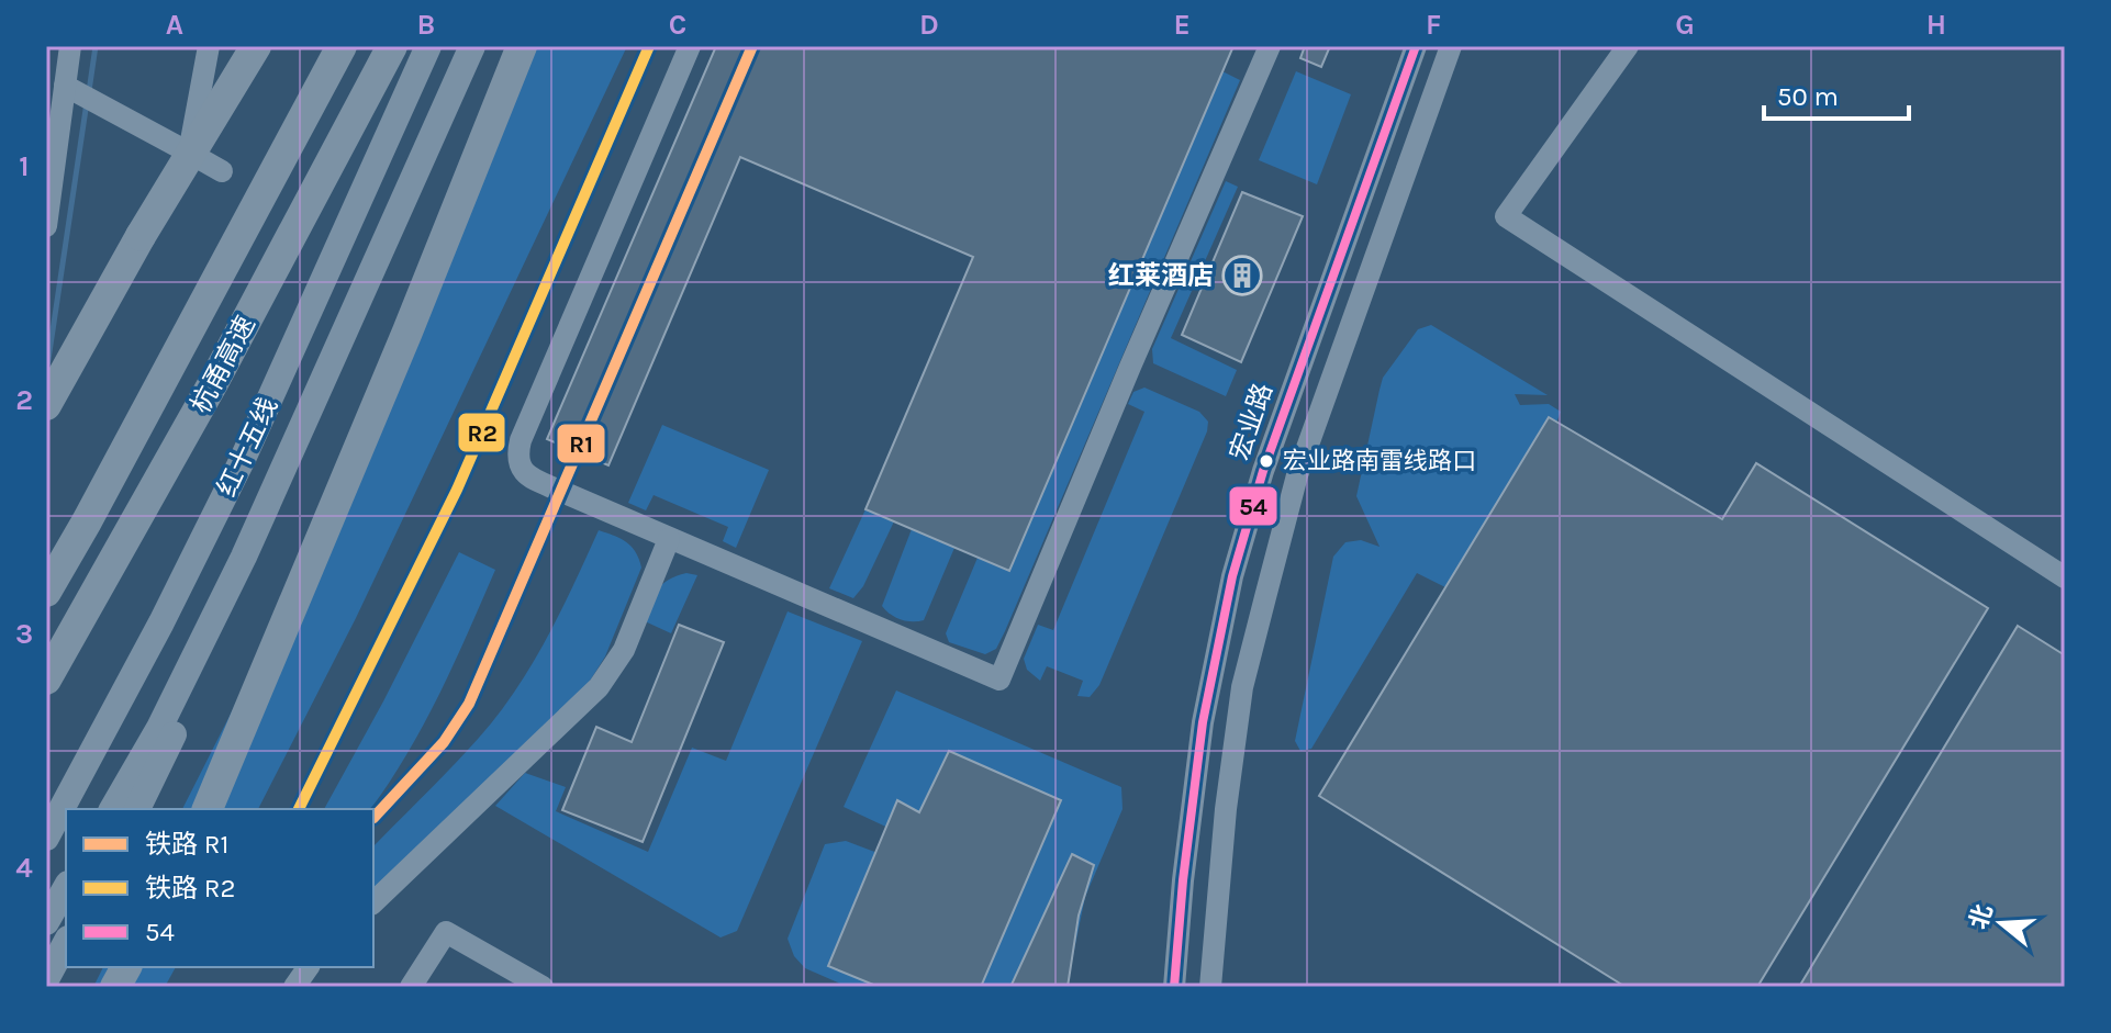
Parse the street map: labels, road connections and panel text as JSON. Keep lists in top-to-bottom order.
{
  "streets": {
    "highway": ["杭甬高速"],
    "main road": ["红十五线"],
    "street": ["宏业路"]
  },
  "places": {
    "building": ["红莱酒店"],
    "other": ["宏业路南雷线路口"]
  },
  "lines": ["rail line R1", "rail line R2", "transit line 54"],
  "legend": ["铁路 R1", "铁路 R2", "54"],
  "scale_bar": "50 m",
  "north": "left",
  "grid": {
    "columns": [
      "A",
      "B",
      "C",
      "D",
      "E",
      "F",
      "G",
      "H"
    ],
    "rows": [
      "1",
      "2",
      "3",
      "4"
    ]
  }
}
